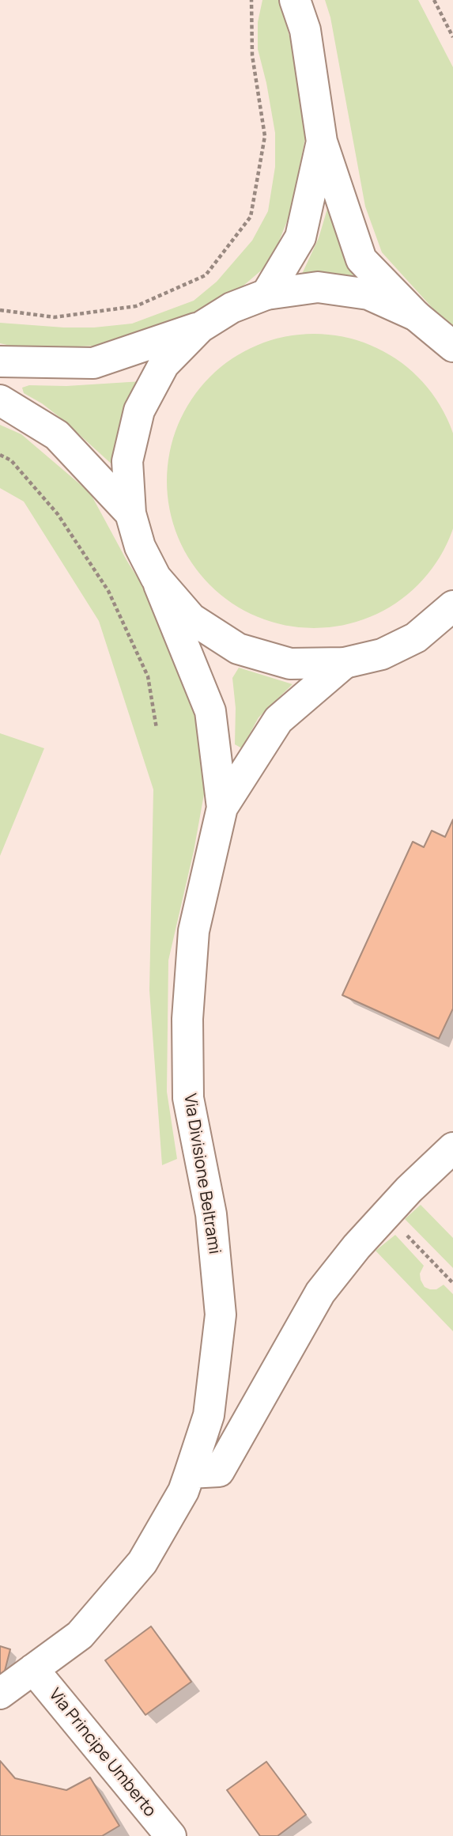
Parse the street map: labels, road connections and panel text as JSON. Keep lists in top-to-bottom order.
{
  "streets": {
    "street": ["Via Divisione Beltrami", "Via Principe Umberto"]
  },
  "crossings": [
    ["Via Divisione Beltrami", "Via Principe Umberto"]
  ]
}
